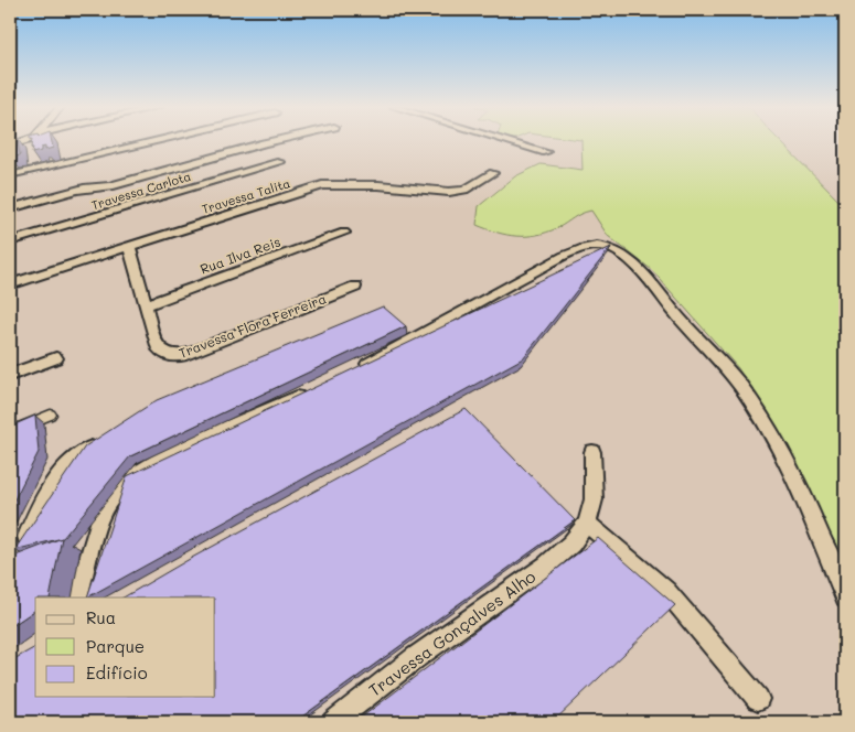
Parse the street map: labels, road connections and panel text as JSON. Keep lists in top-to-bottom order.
{
  "streets": {
    "street": [
      "Travessa Carlota",
      "Travessa Talita",
      "Rua Ilva Reis",
      "Travessa Flora Ferreira",
      "Travessa Gonçalves Alho"
    ]
  },
  "crossings": [
    ["Travessa Talita", "Travessa Flora Ferreira"],
    ["Rua Ilva Reis", "Travessa Flora Ferreira"]
  ],
  "legend": ["Rua", "Parque", "Edifício"]
}
